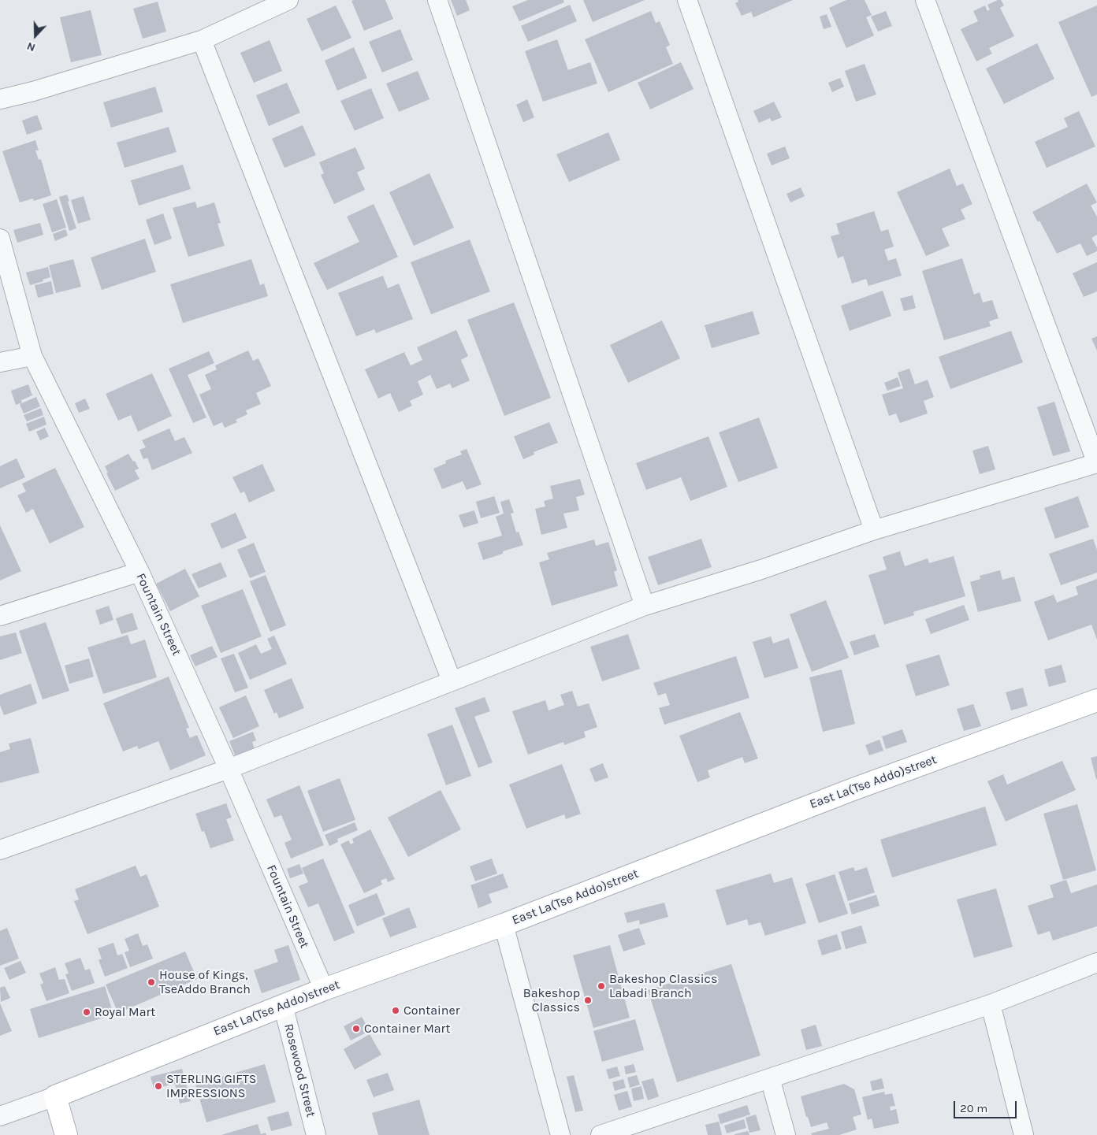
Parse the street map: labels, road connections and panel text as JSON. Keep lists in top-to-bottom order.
{
  "streets": {
    "street": ["Fountain Street", "East La(Tse Addo)street", "Rosewood Street"]
  },
  "crossings": [
    ["Fountain Street", "East La(Tse Addo)street"],
    ["East La(Tse Addo)street", "Rosewood Street"]
  ],
  "places": [
    "House of Kings, TseAddo Branch",
    "Bakeshop Classics Labadi Branch",
    "Bakeshop Classics",
    "Container",
    "Royal Mart",
    "Container Mart",
    "STERLING GIFTS IMPRESSIONS"
  ],
  "scale_bar": "20 m",
  "north": "bottom"
}
